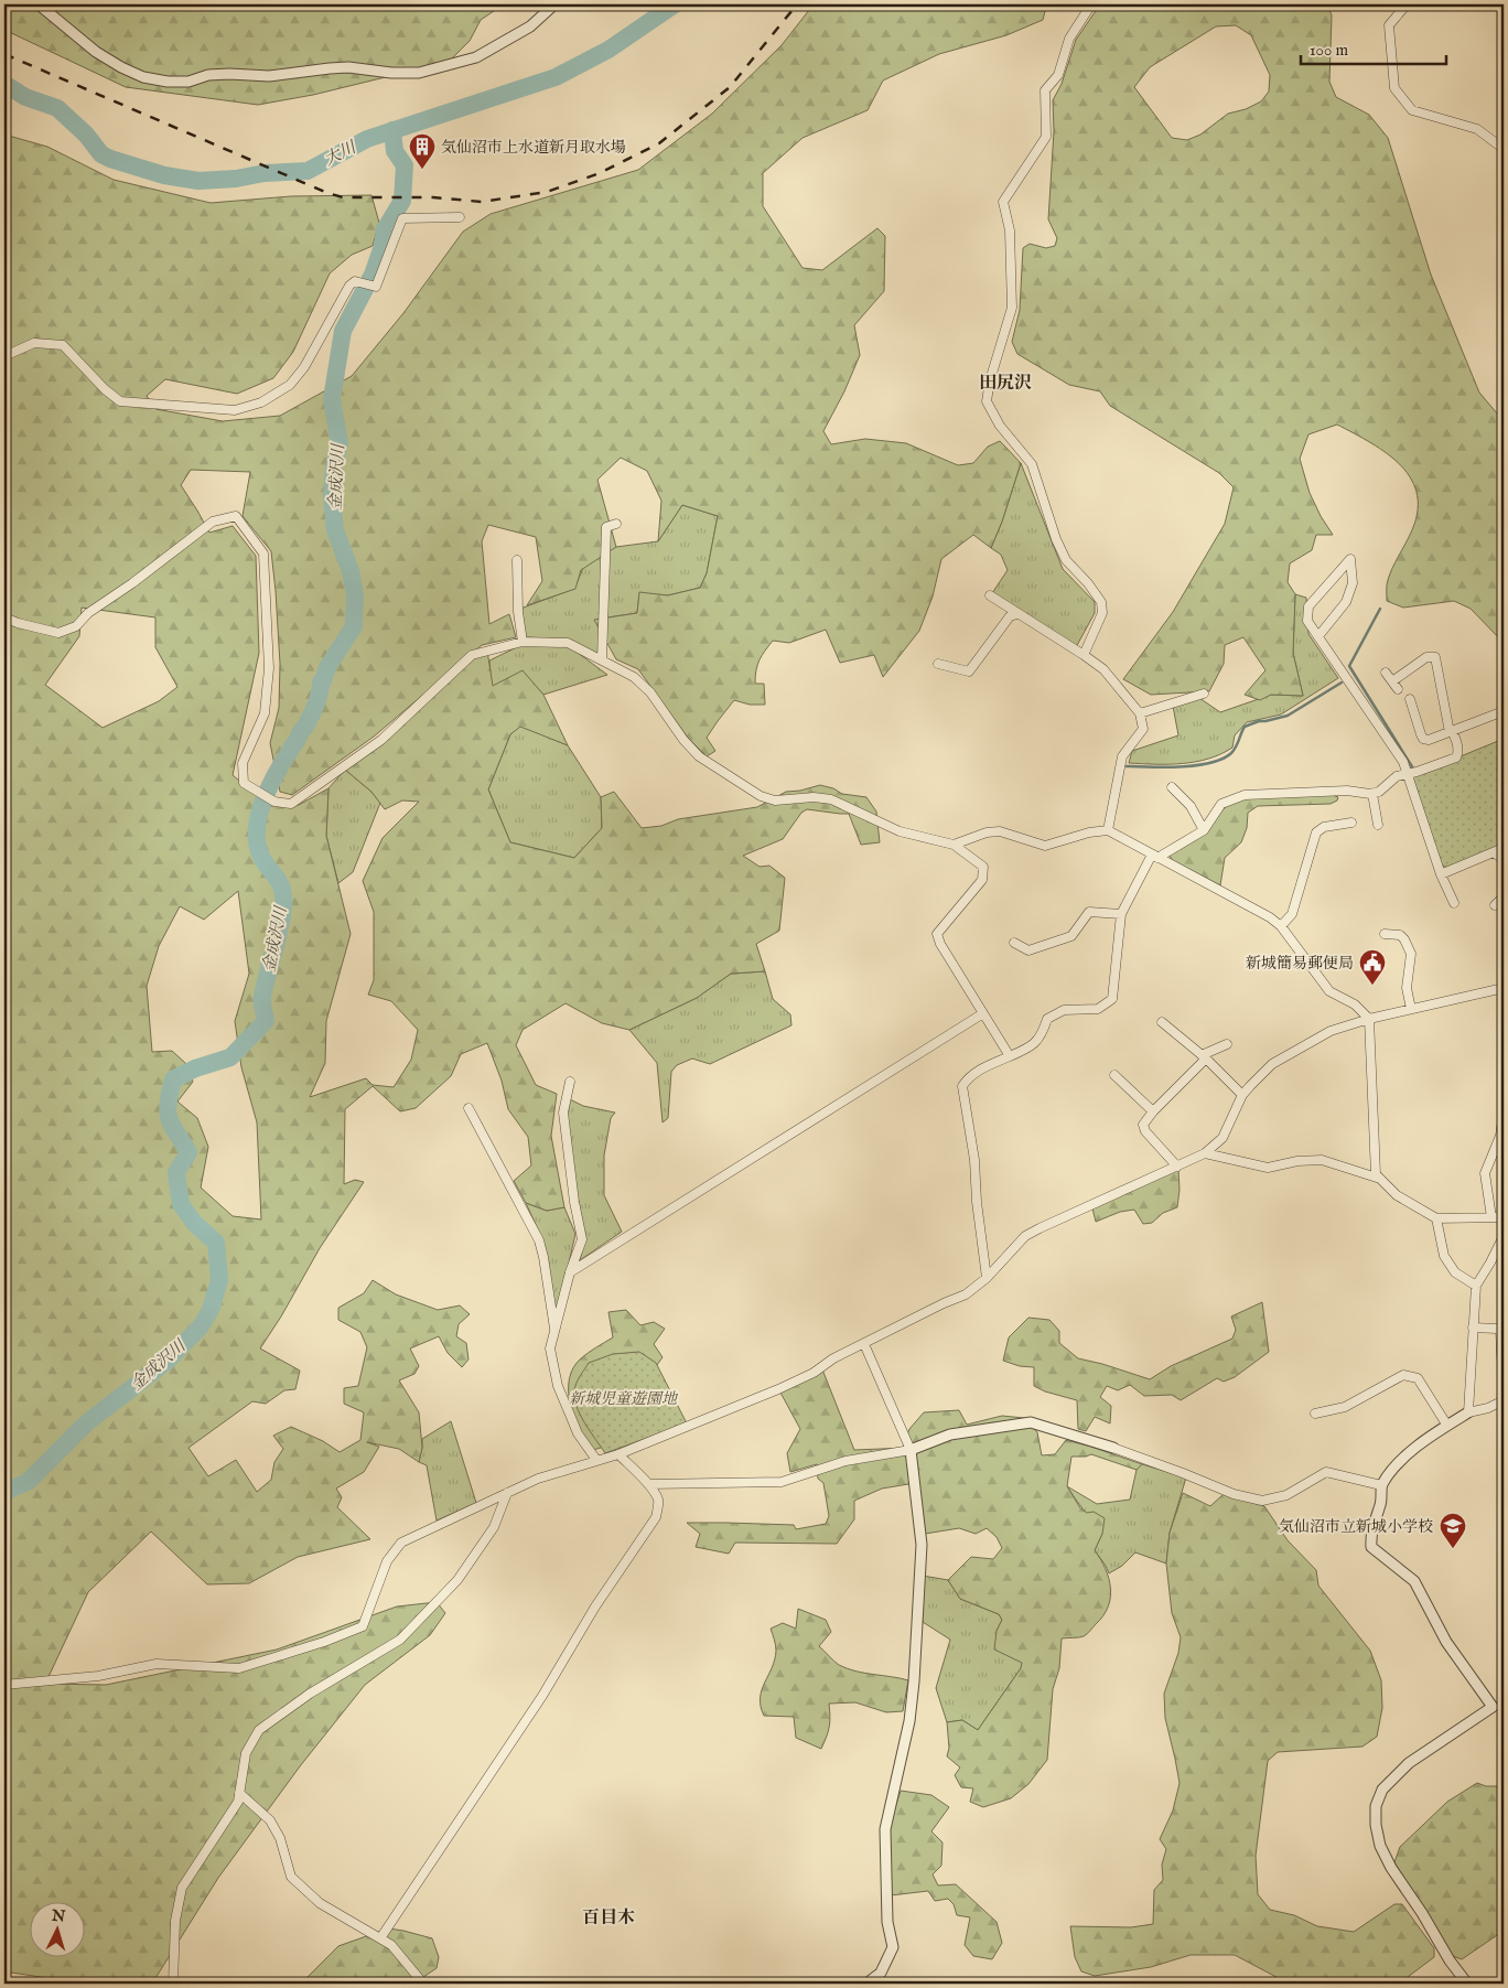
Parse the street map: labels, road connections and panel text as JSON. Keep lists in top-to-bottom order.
{
  "districts": ["田尻沢", "百目木"],
  "water": ["大川", "金成沢川"],
  "parks": ["新城児童遊園地"],
  "places": {
    "building": ["気仙沼市上水道新月取水場"],
    "public building": ["新城簡易郵便局"],
    "school or university": ["気仙沼市立新城小学校"]
  },
  "scale_bar": "100 m",
  "north": "top"
}
